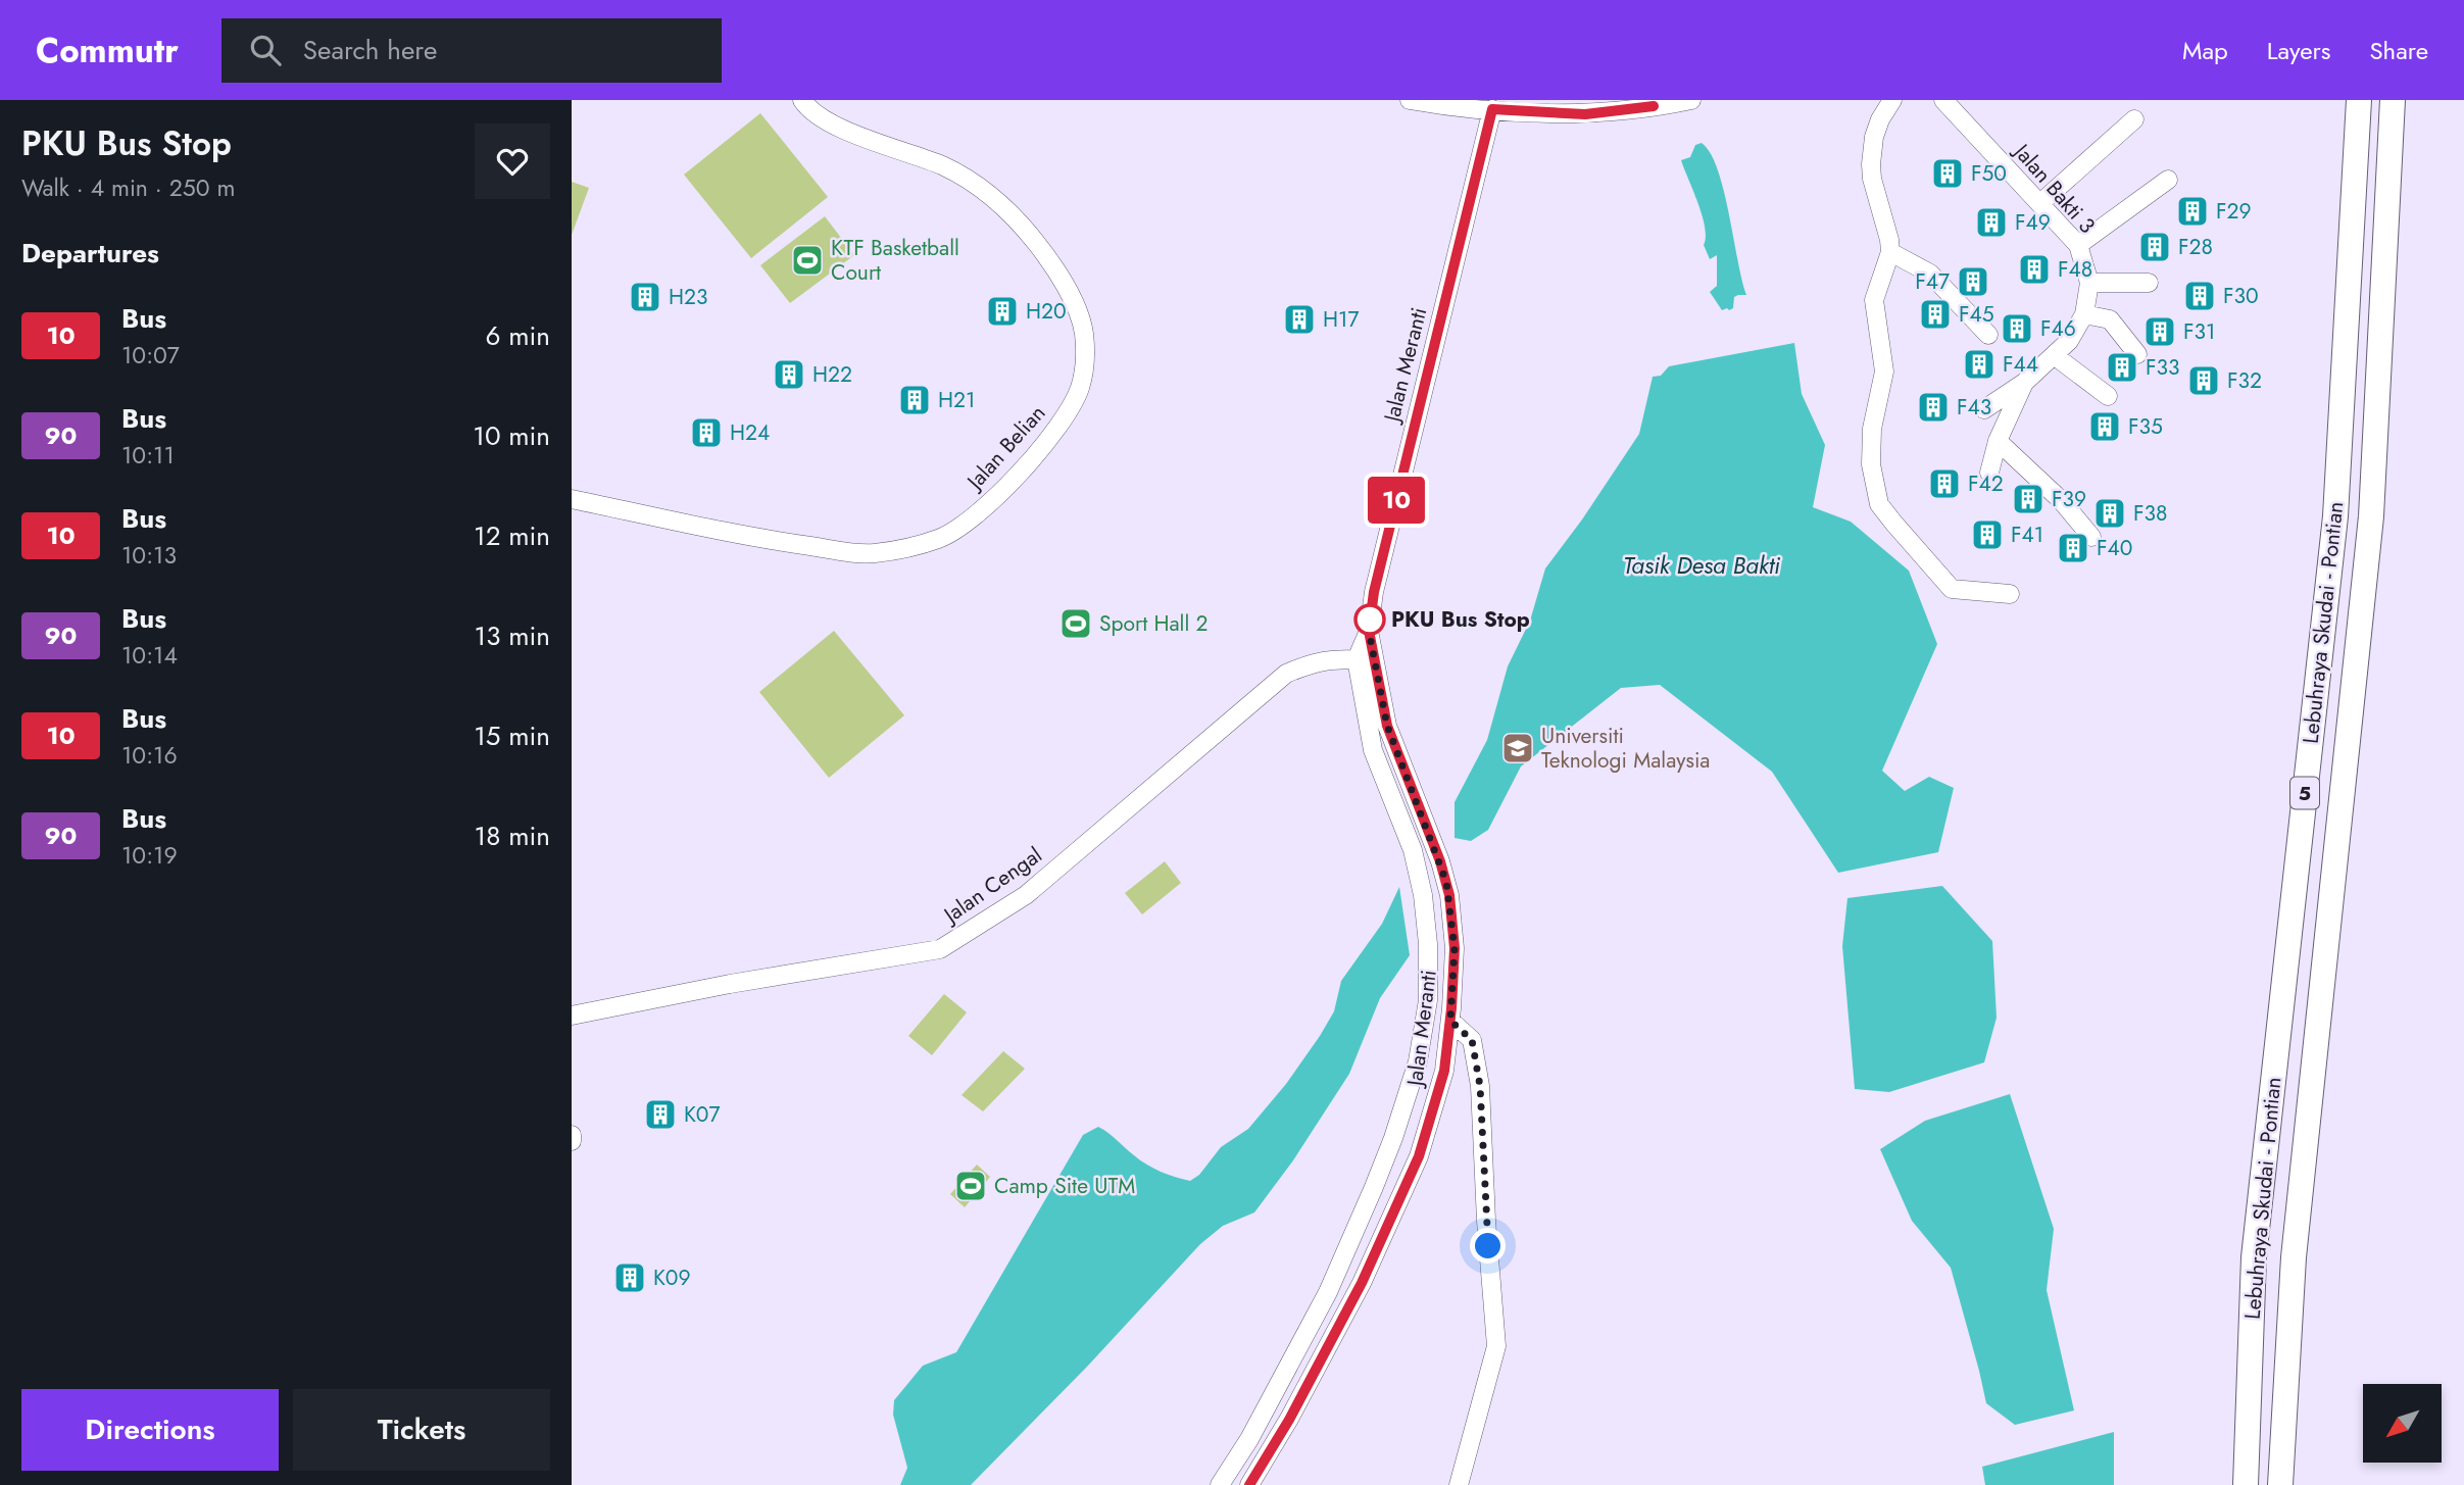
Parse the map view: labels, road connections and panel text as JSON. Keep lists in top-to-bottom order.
{
  "streets": {
    "highway": ["Lebuhraya Skudai - Pontian", "5"],
    "street": [
      "Jalan Bakti 3",
      "Jalan Meranti",
      "Jalan Belian",
      "Jalan Cengal"
    ]
  },
  "crossings": [
    ["Jalan Meranti", "Jalan Cengal"]
  ],
  "water": ["Tasik Desa Bakti"],
  "places": {
    "building": [
      "F50",
      "F29",
      "F49",
      "F28",
      "F48",
      "F47",
      "F30",
      "H23",
      "H20",
      "F45",
      "H17",
      "F46",
      "F31",
      "F44",
      "F33",
      "H22",
      "F32",
      "H21",
      "F43",
      "F35",
      "H24",
      "F42",
      "F39",
      "F38",
      "F41",
      "F40",
      "K07",
      "K09"
    ],
    "sports": ["KTF Basketball Court", "Sport Hall 2", "Camp Site UTM"],
    "other": ["PKU Bus Stop"],
    "school or university": ["Universiti Teknologi Malaysia"]
  },
  "lines": ["bus line 10"],
  "north": "bottom left",
  "page": {
    "header": "Commutr",
    "search": "Search here",
    "nav": ["Map", "Layers", "Share"],
    "heading": [
      ["PKU Bus Stop", "Walk · 4 min · 250 m"],
      "Departures"
    ],
    "on_map": "10",
    "list": [
      {
        "mark": "10",
        "name": "Bus",
        "note": "10:07",
        "value": "6 min"
      },
      {
        "mark": "90",
        "name": "Bus",
        "note": "10:11",
        "value": "10 min"
      },
      {
        "mark": "10",
        "name": "Bus",
        "note": "10:13",
        "value": "12 min"
      },
      {
        "mark": "90",
        "name": "Bus",
        "note": "10:14",
        "value": "13 min"
      },
      {
        "mark": "10",
        "name": "Bus",
        "note": "10:16",
        "value": "15 min"
      },
      {
        "mark": "90",
        "name": "Bus",
        "note": "10:19",
        "value": "18 min"
      }
    ],
    "buttons": ["Directions", "Tickets"]
  }
}
